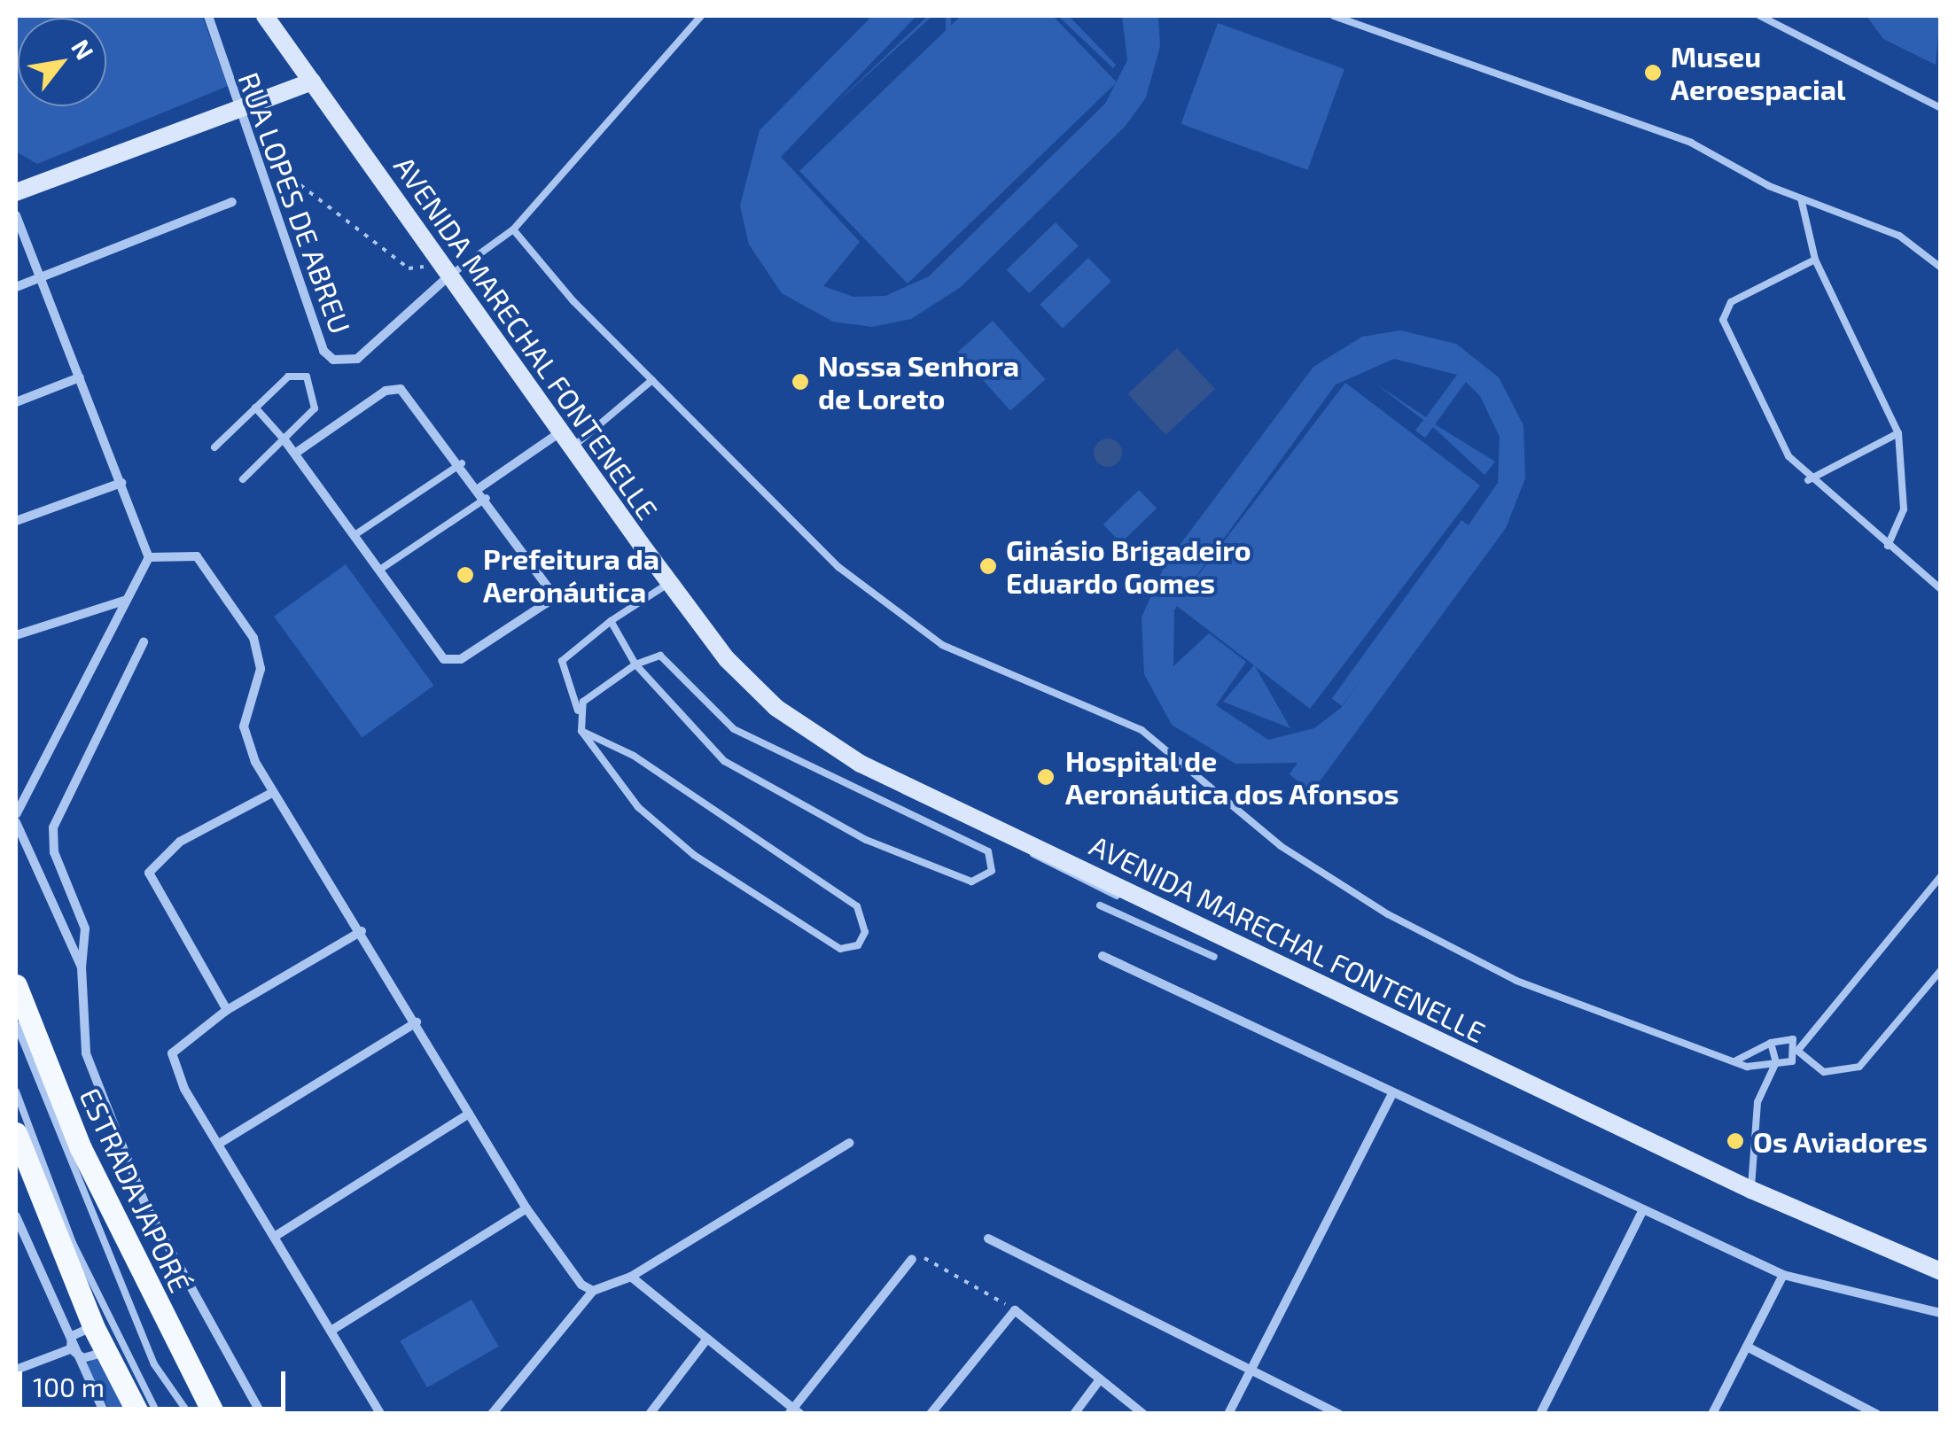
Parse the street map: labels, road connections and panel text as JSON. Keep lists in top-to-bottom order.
{
  "streets": {
    "main road": ["AVENIDA MARECHAL FONTENELLE", "ESTRADA JAPORÉ"],
    "street": ["RUA LOPES DE ABREU"]
  },
  "crossings": [
    ["RUA LOPES DE ABREU", "AVENIDA MARECHAL FONTENELLE"]
  ],
  "places": [
    "Museu Aeroespacial",
    "Nossa Senhora de Loreto",
    "Ginásio Brigadeiro Eduardo Gomes",
    "Prefeitura da Aeronáutica",
    "Hospital de Aeronáutica dos Afonsos",
    "Os Aviadores"
  ],
  "scale_bar": "100 m",
  "north": "top right"
}
